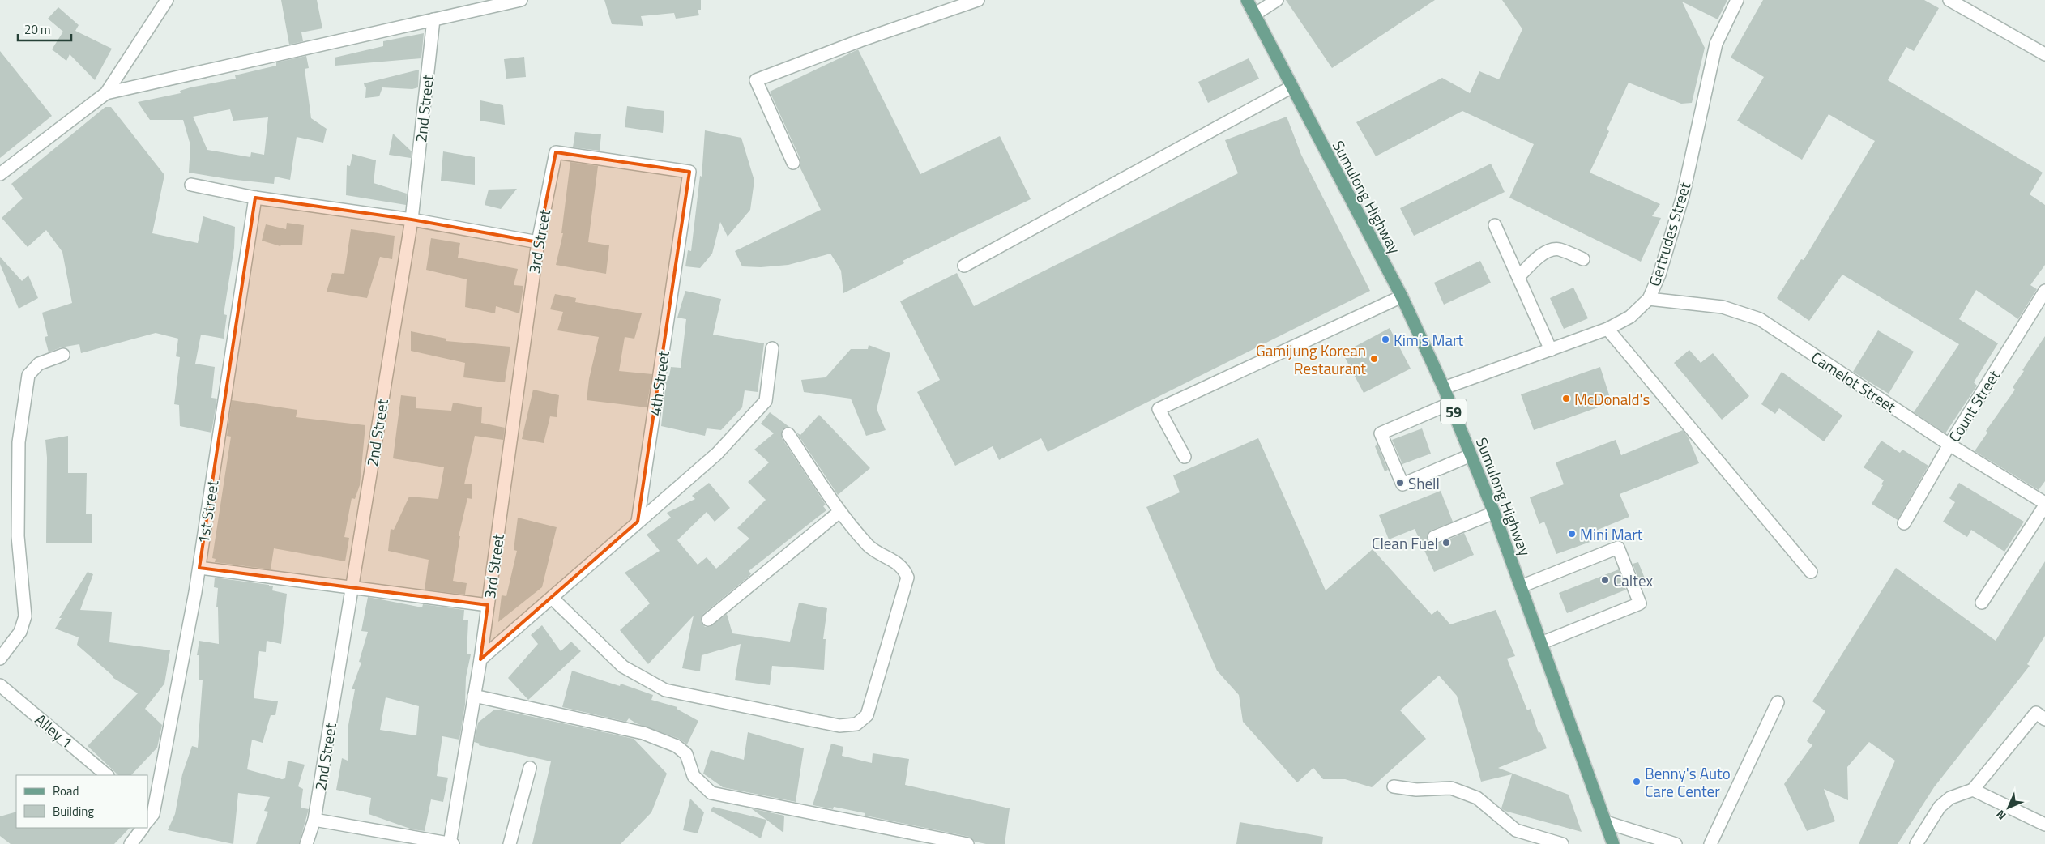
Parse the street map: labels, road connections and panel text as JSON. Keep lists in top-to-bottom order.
{
  "streets": {
    "main road": ["Sumulong Highway", "59"],
    "street": [
      "2nd Street",
      "Gertrudes Street",
      "3rd Street",
      "Camelot Street",
      "4th Street",
      "Count Street",
      "1st Street",
      "Alley 1"
    ]
  },
  "crossings": [
    ["Sumulong Highway", "Gertrudes Street"],
    ["Gertrudes Street", "Camelot Street"],
    ["3rd Street", "4th Street"],
    ["Camelot Street", "Count Street"]
  ],
  "places": [
    "Kim’s Mart",
    "Gamijung Korean Restaurant",
    "McDonald's",
    "Shell",
    "Mini Mart",
    "Clean Fuel",
    "Caltex",
    "Benny's Auto Care Center"
  ],
  "legend": ["Road", "Building"],
  "scale_bar": "20 m",
  "north": "bottom left"
}
